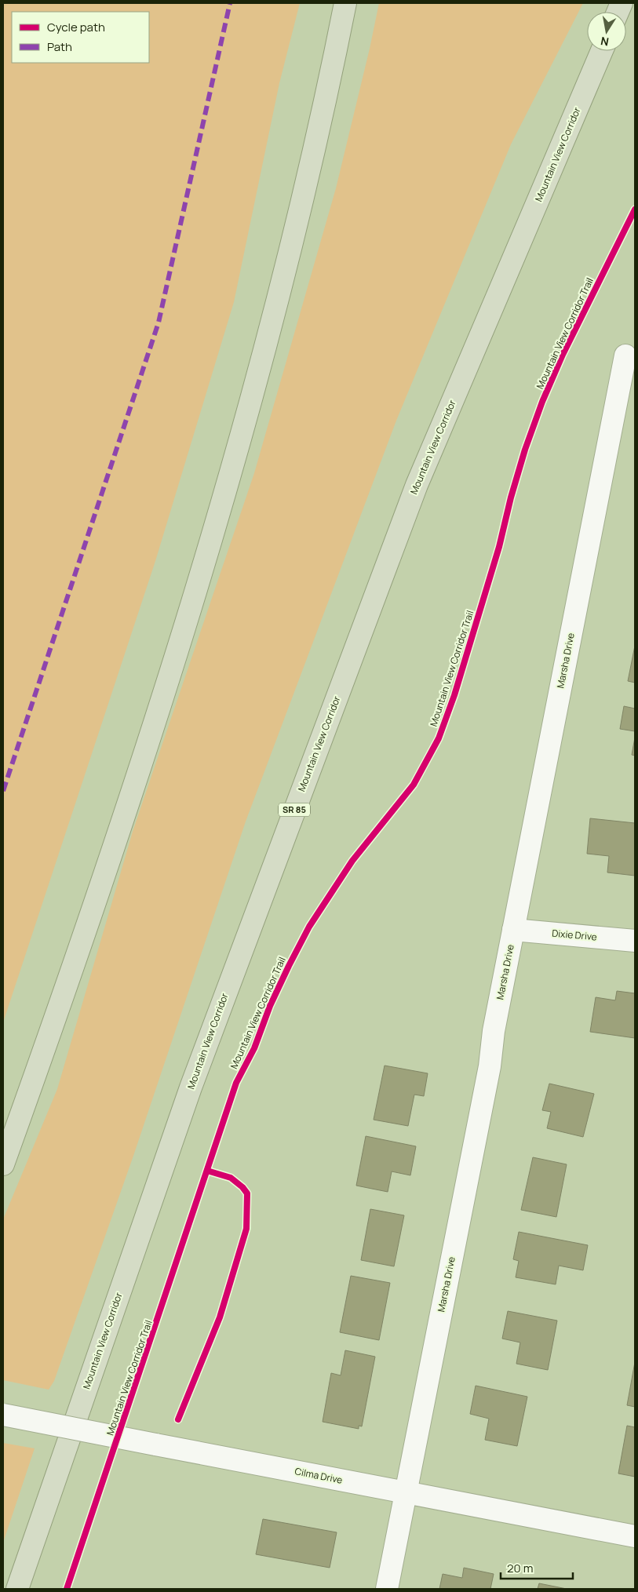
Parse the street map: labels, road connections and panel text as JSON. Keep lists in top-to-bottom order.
{
  "streets": {
    "highway": ["Mountain View Corridor", "SR 85"],
    "street": ["Marsha Drive", "Dixie Drive", "Cilma Drive"],
    "cycle path": ["Mountain View Corridor Trail"]
  },
  "crossings": [
    ["Marsha Drive", "Dixie Drive"],
    ["Marsha Drive", "Cilma Drive"]
  ],
  "legend": ["Cycle path", "Path"],
  "scale_bar": "20 m",
  "north": "bottom"
}
